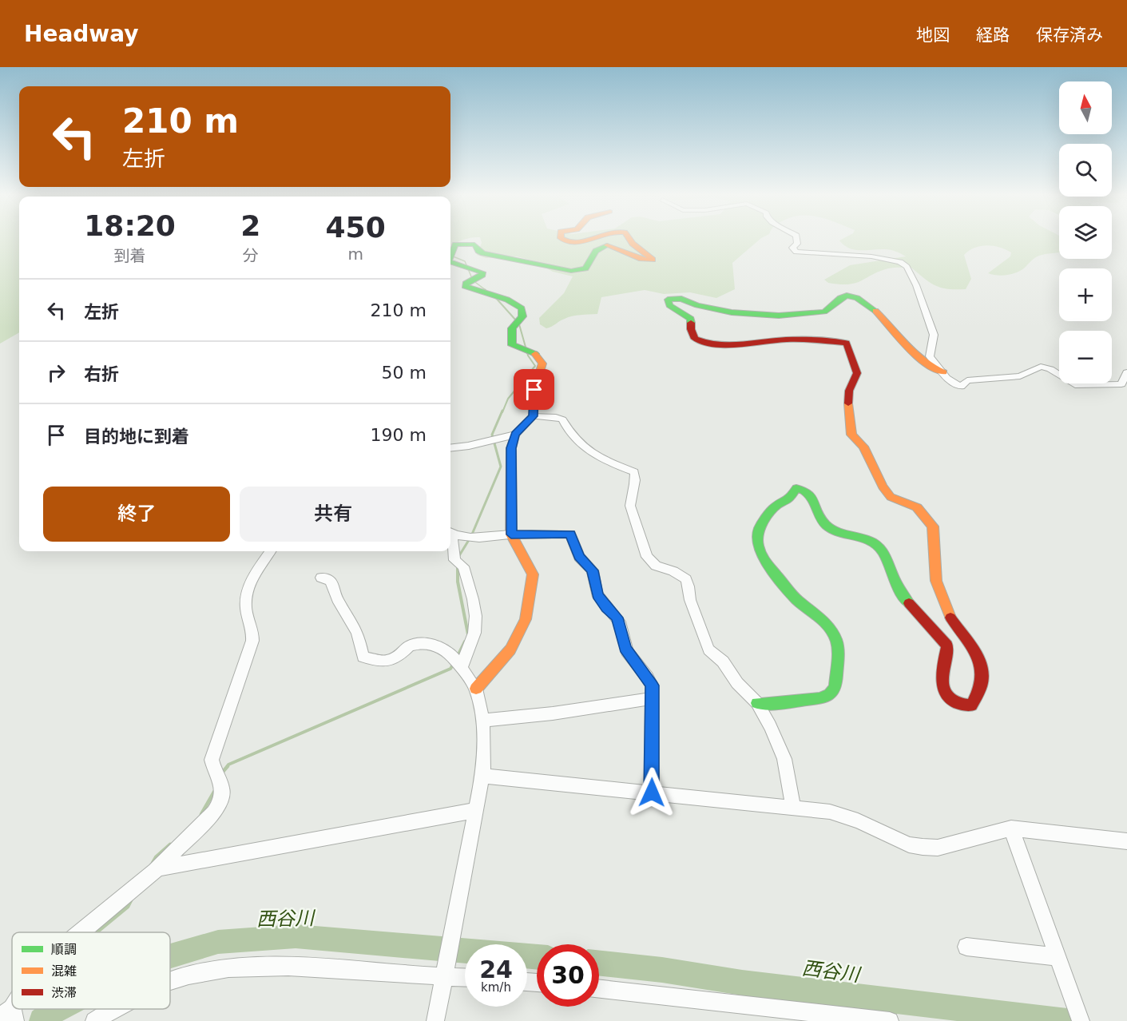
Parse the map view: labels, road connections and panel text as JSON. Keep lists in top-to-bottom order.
{
  "water": ["西谷川"],
  "legend": ["順調", "混雑", "渋滞"],
  "north": "top",
  "page": {
    "header": "Headway",
    "nav": ["地図", "経路", "保存済み"],
    "map_buttons": ["+", "−"],
    "turn": ["210 m", "左折"],
    "eta": [
      "18:20",
      "到着",
      "2",
      "分",
      "450",
      "m"
    ],
    "list": [
      {
        "name": "左折",
        "value": "210 m"
      },
      {
        "name": "右折",
        "value": "50 m"
      },
      {
        "name": "目的地に到着",
        "value": "190 m"
      }
    ],
    "buttons": ["終了", "共有"],
    "speed": "24 km/h",
    "limit": "30"
  }
}
